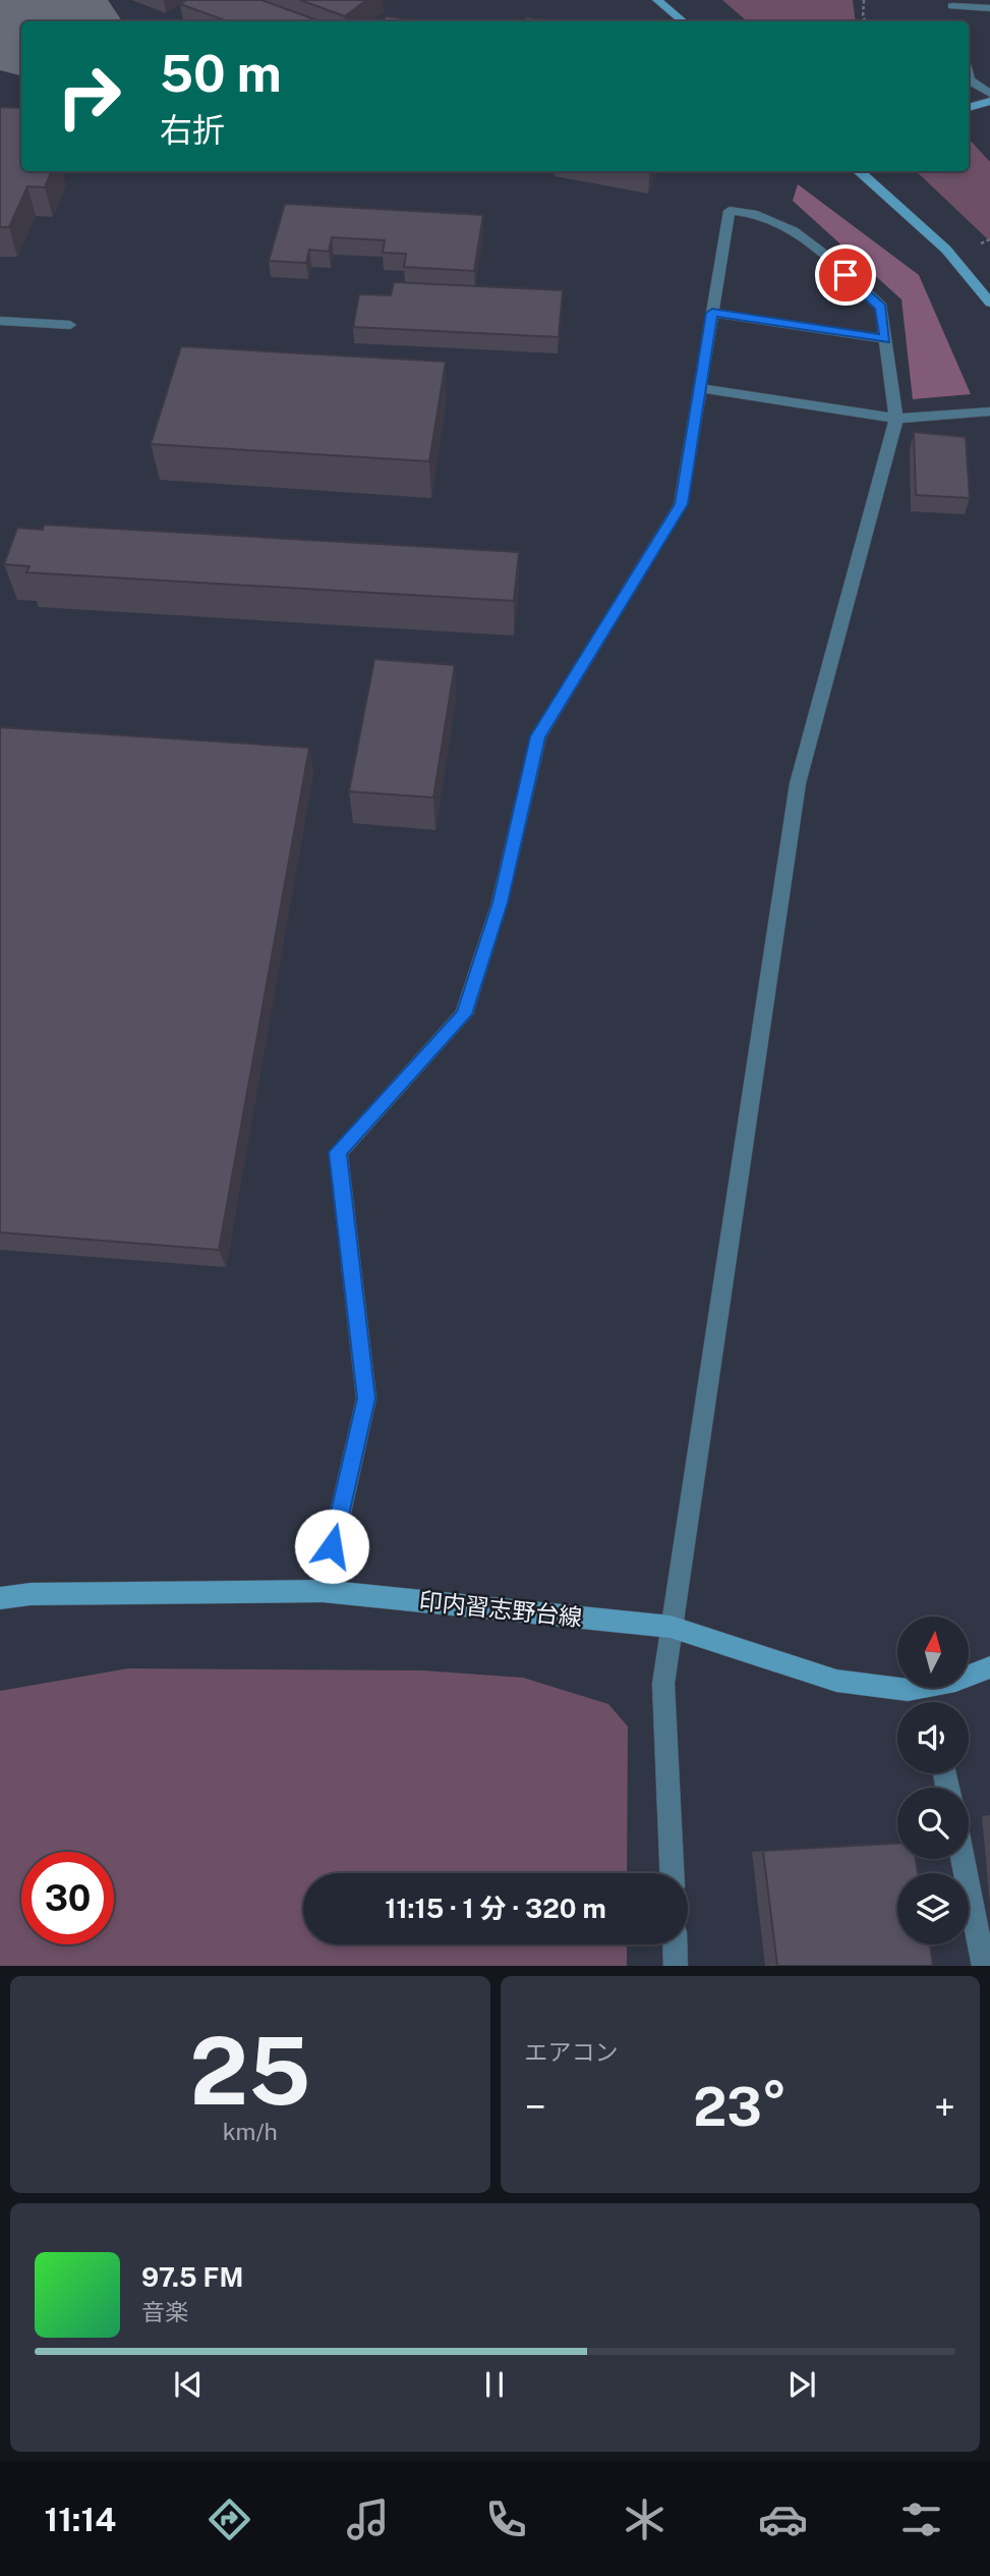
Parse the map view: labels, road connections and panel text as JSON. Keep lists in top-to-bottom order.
{
  "streets": {
    "street": ["印内習志野台線"]
  },
  "north": "top",
  "page": {
    "turn": ["50 m", "右折"],
    "limit": "30",
    "trip": "11:15 · 1 分 · 320 m",
    "tile": [
      ["25", "km/h"],
      "エアコン"
    ],
    "heat": ["−", "23°", "+"],
    "song": ["97.5 FM", "音楽"],
    "tabs": "11:14"
  }
}
